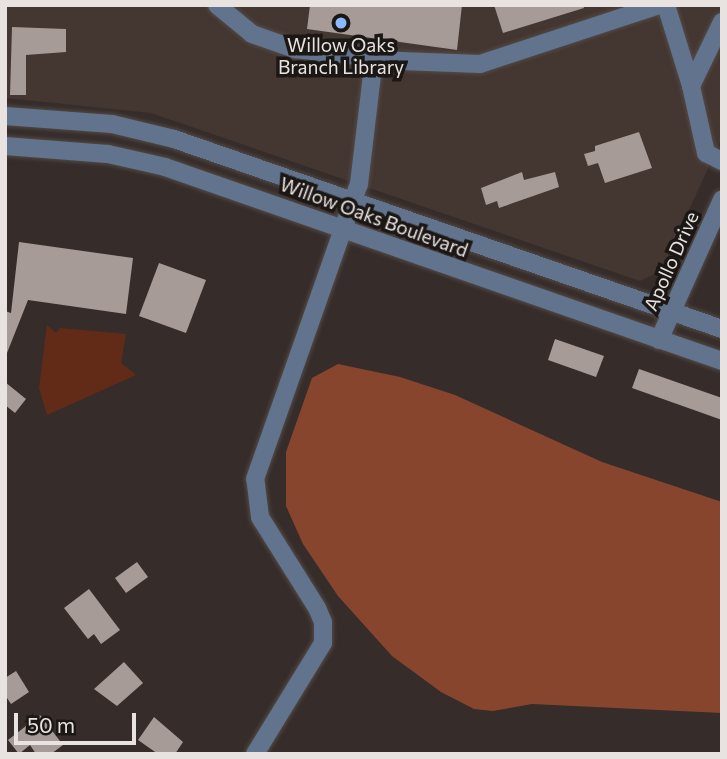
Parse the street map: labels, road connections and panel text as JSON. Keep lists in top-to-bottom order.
{
  "streets": {
    "street": ["Willow Oaks Boulevard", "Apollo Drive"]
  },
  "crossings": [
    ["Willow Oaks Boulevard", "Apollo Drive"]
  ],
  "places": ["Willow Oaks Branch Library"],
  "scale_bar": "50 m"
}
